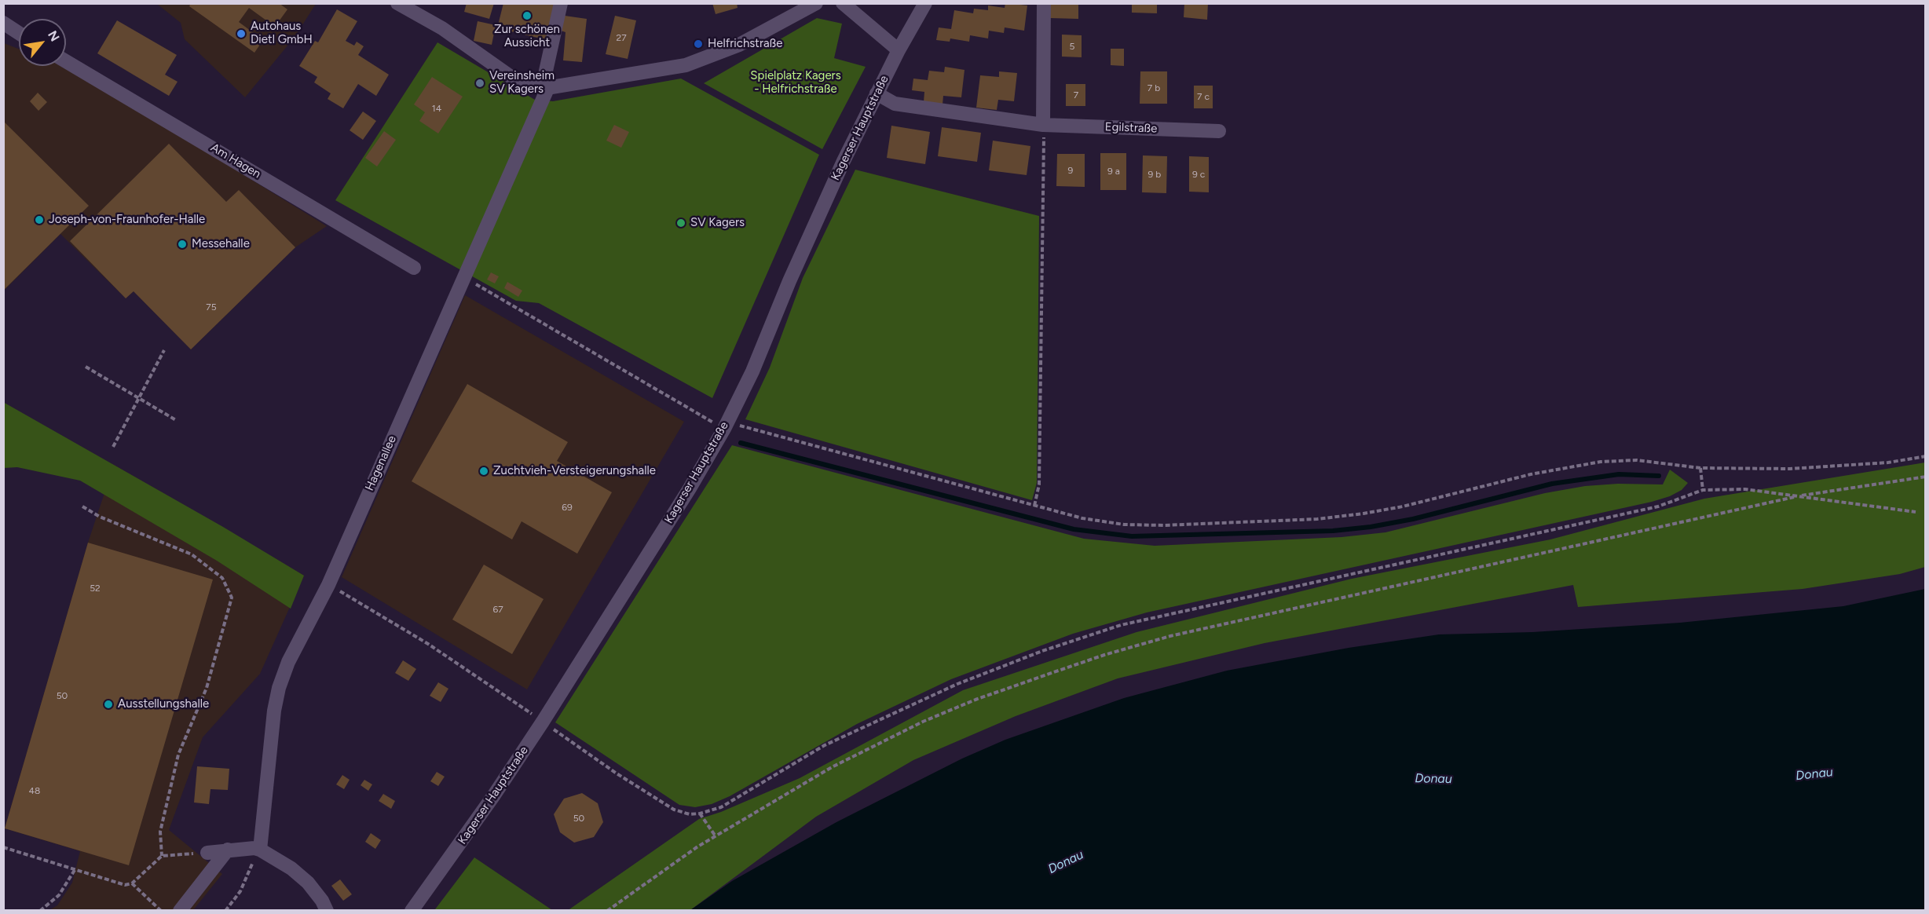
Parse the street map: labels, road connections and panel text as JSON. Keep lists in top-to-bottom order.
{
  "streets": {
    "street": [
      "Kagerser Hauptstraße",
      "Egilstraße",
      "Am Hagen",
      "Hagenallee"
    ]
  },
  "crossings": [
    ["Kagerser Hauptstraße", "Egilstraße"]
  ],
  "water": ["Donau"],
  "parks": ["Spielplatz Kagers - Helfrichstraße"],
  "places": [
    "Zur schönen Aussicht",
    "Autohaus Dietl GmbH",
    "Helfrichstraße",
    "Vereinsheim SV Kagers",
    "Joseph-von-Fraunhofer-Halle",
    "SV Kagers",
    "Messehalle",
    "Zuchtvieh-Versteigerungshalle",
    "Ausstellungshalle"
  ],
  "house_numbers": [
    "27",
    "5",
    "7 b",
    "7",
    "7 c",
    "14",
    "9",
    "9 a",
    "9 b",
    "9 c",
    "75",
    "69",
    "52",
    "67",
    "50",
    "48",
    "50"
  ],
  "north": "top right"
}
